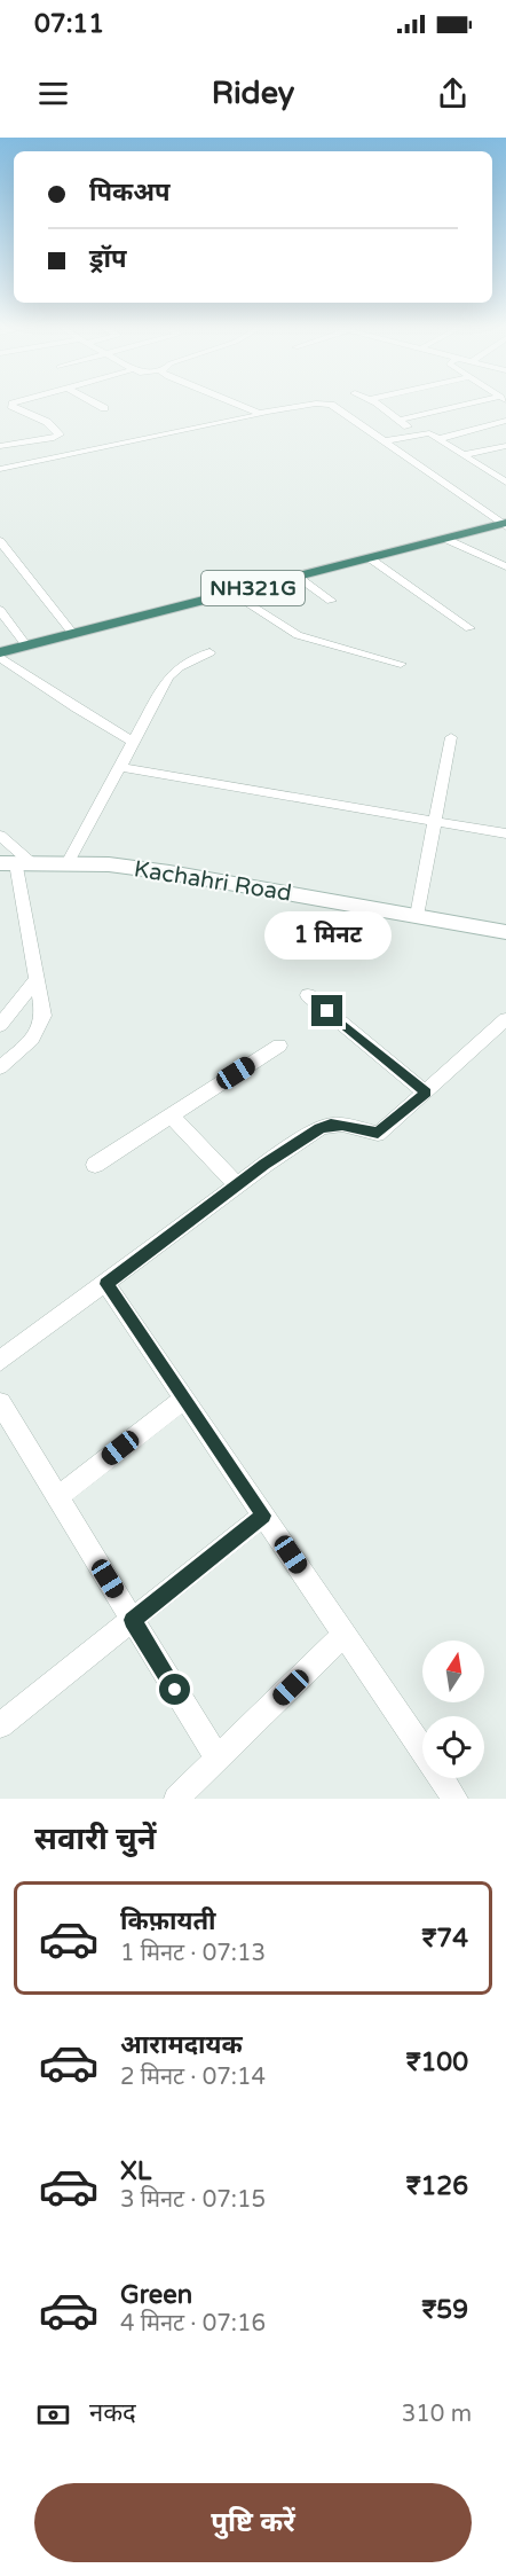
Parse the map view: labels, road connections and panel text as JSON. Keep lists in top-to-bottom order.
{
  "streets": {
    "highway": ["NH321G"],
    "main road": ["Kachahri Road"]
  },
  "north": "top",
  "page": {
    "status": "07:11",
    "header": "Ridey",
    "banner": ["पिकअप", "ड्रॉप"],
    "bubble": "1 मिनट",
    "heading": "सवारी चुनें",
    "list": [
      {
        "name": "किफ़ायती",
        "note": "1 मिनट · 07:13",
        "value": "₹74"
      },
      {
        "name": "आरामदायक",
        "note": "2 मिनट · 07:14",
        "value": "₹100"
      },
      {
        "name": "XL",
        "note": "3 मिनट · 07:15",
        "value": "₹126"
      },
      {
        "name": "Green",
        "note": "4 मिनट · 07:16",
        "value": "₹59"
      }
    ],
    "pay": ["नकद", "310 m"],
    "buttons": "पुष्टि करें"
  }
}
